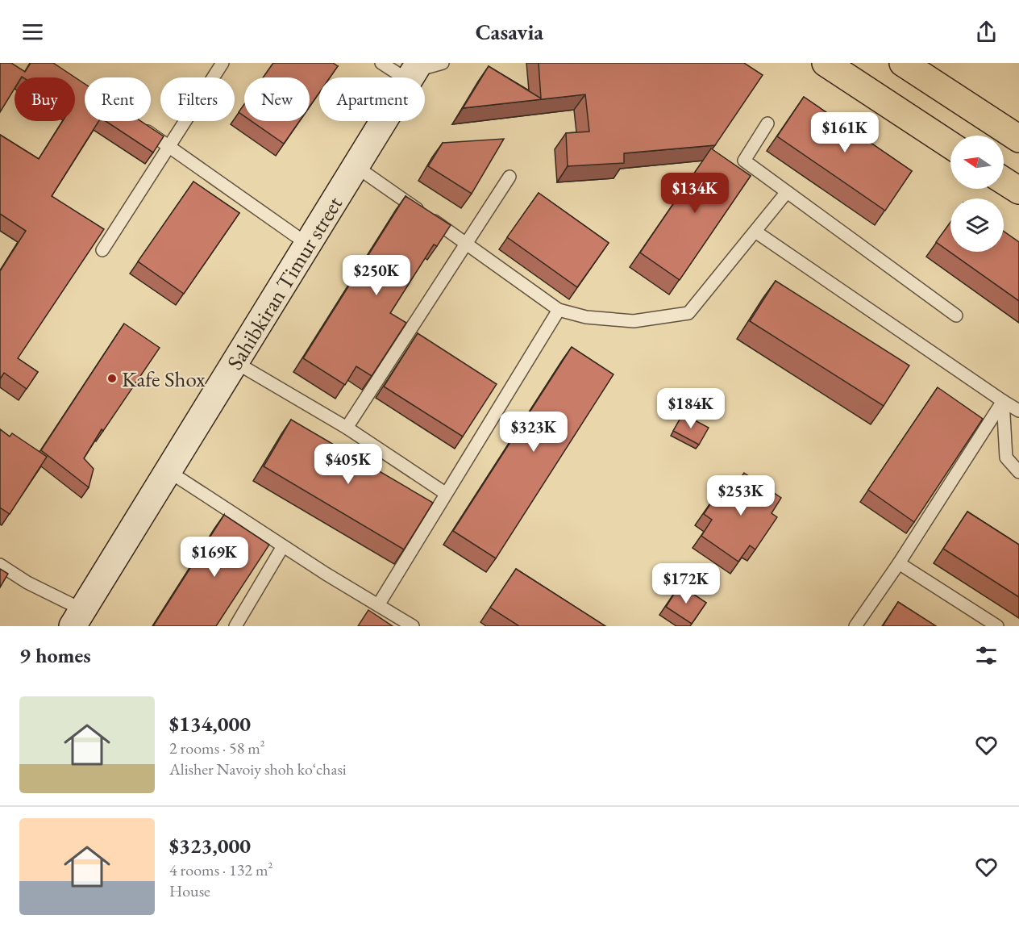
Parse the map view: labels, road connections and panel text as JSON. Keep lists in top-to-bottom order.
{
  "streets": {
    "main road": ["Sahibkiran Timur street"]
  },
  "places": ["Kafe Shox"],
  "north": "left",
  "page": {
    "header": "Casavia",
    "chip": [
      "Buy",
      "Rent",
      "Filters",
      "New",
      "Apartment"
    ],
    "price": [
      "$161K",
      "$134K",
      "$250K",
      "$184K",
      "$323K",
      "$405K",
      "$253K",
      "$169K",
      "$172K"
    ],
    "heading": "9 homes",
    "list": [
      {
        "name": "$134,000",
        "note": "2 rooms · 58 m² · Alisher Navoiy shoh koʻchasi"
      },
      {
        "name": "$323,000",
        "note": "4 rooms · 132 m² · House"
      }
    ]
  }
}
